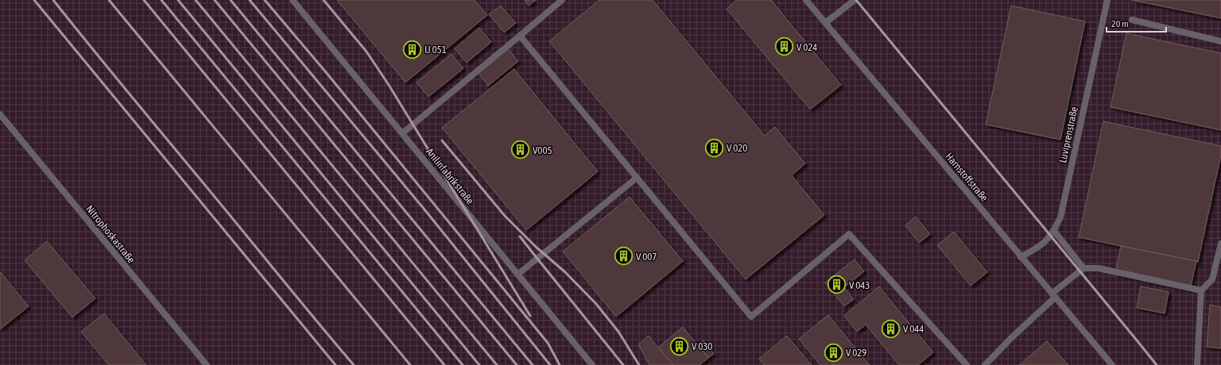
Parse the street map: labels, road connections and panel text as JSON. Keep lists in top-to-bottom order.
{
  "streets": {
    "street": [
      "Luviprenstraße",
      "Anilinfabrikstraße",
      "Harnstoffstraße",
      "Nitrophoskastraße"
    ]
  },
  "crossings": [
    ["Luviprenstraße", "Harnstoffstraße"]
  ],
  "places": {
    "building": [
      "V 024",
      "U 051",
      "V 020",
      "V005",
      "V 007",
      "V 043",
      "V 044",
      "V 030",
      "V 029"
    ]
  },
  "scale_bar": "20 m"
}
